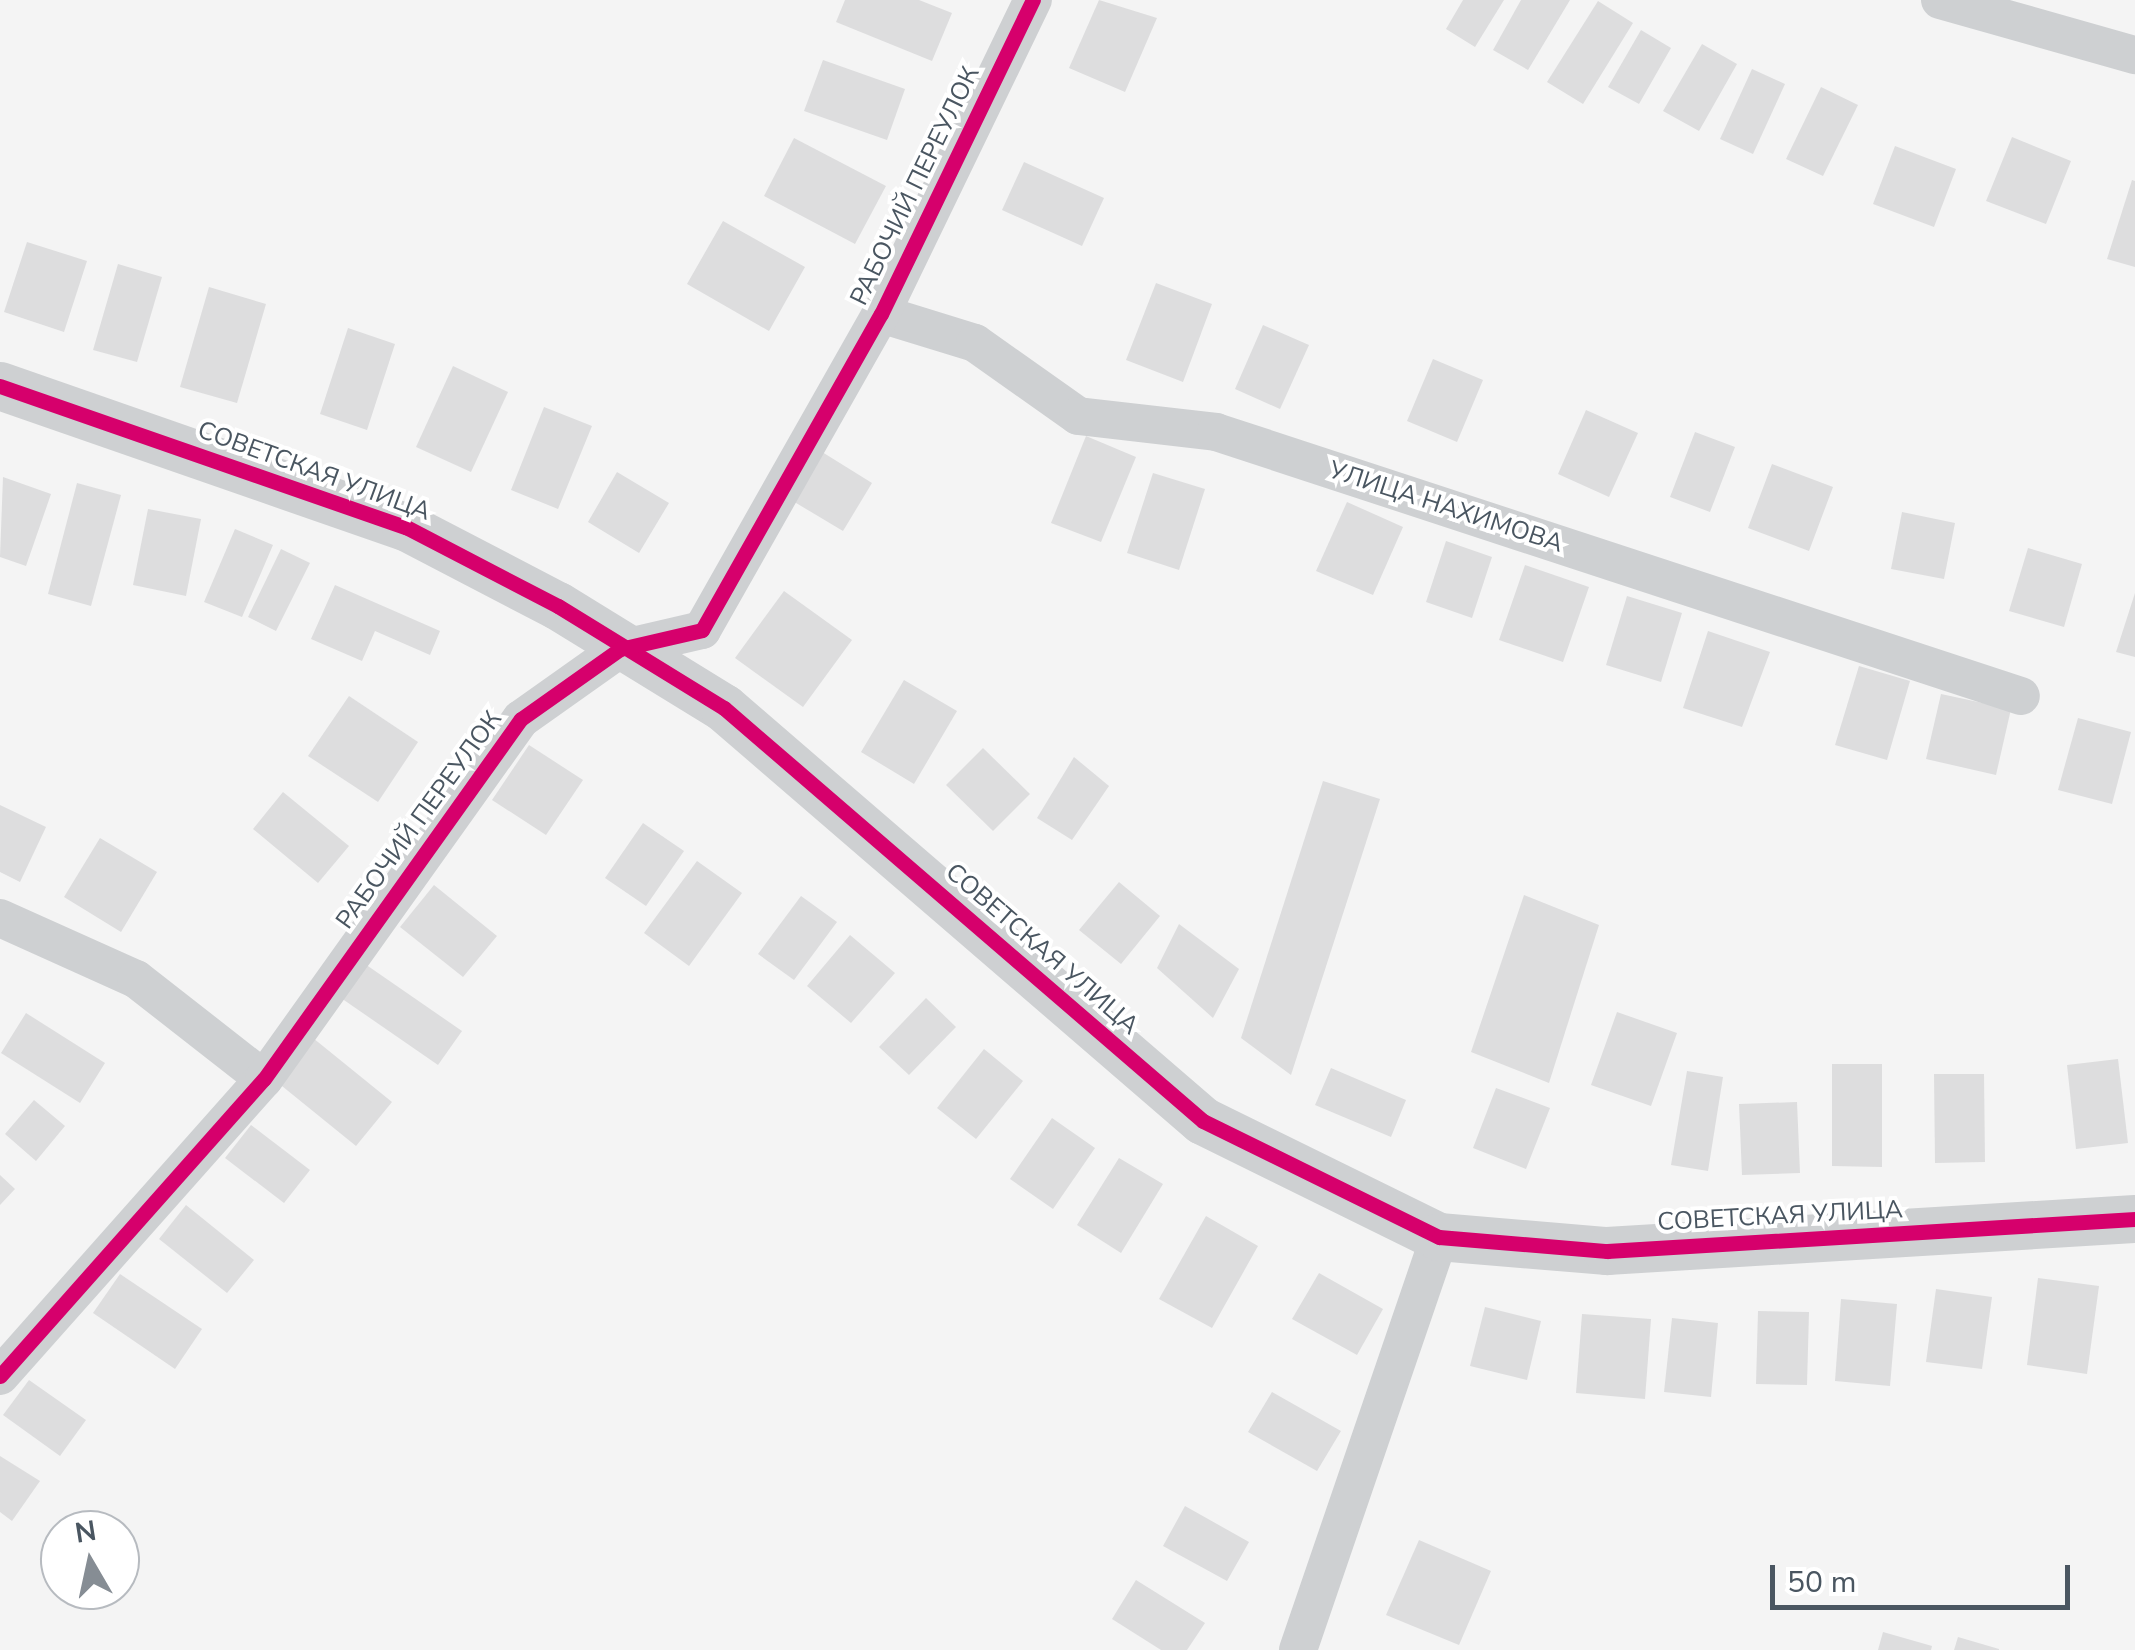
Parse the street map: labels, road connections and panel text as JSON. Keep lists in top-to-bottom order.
{
  "streets": {
    "street": ["РАБОЧИЙ ПЕРЕУЛОК", "СОВЕТСКАЯ УЛИЦА", "УЛИЦА НАХИМОВА"]
  },
  "crossings": [
    ["РАБОЧИЙ ПЕРЕУЛОК", "СОВЕТСКАЯ УЛИЦА"],
    ["РАБОЧИЙ ПЕРЕУЛОК", "УЛИЦА НАХИМОВА"]
  ],
  "scale_bar": "50 m",
  "north": "top"
}
